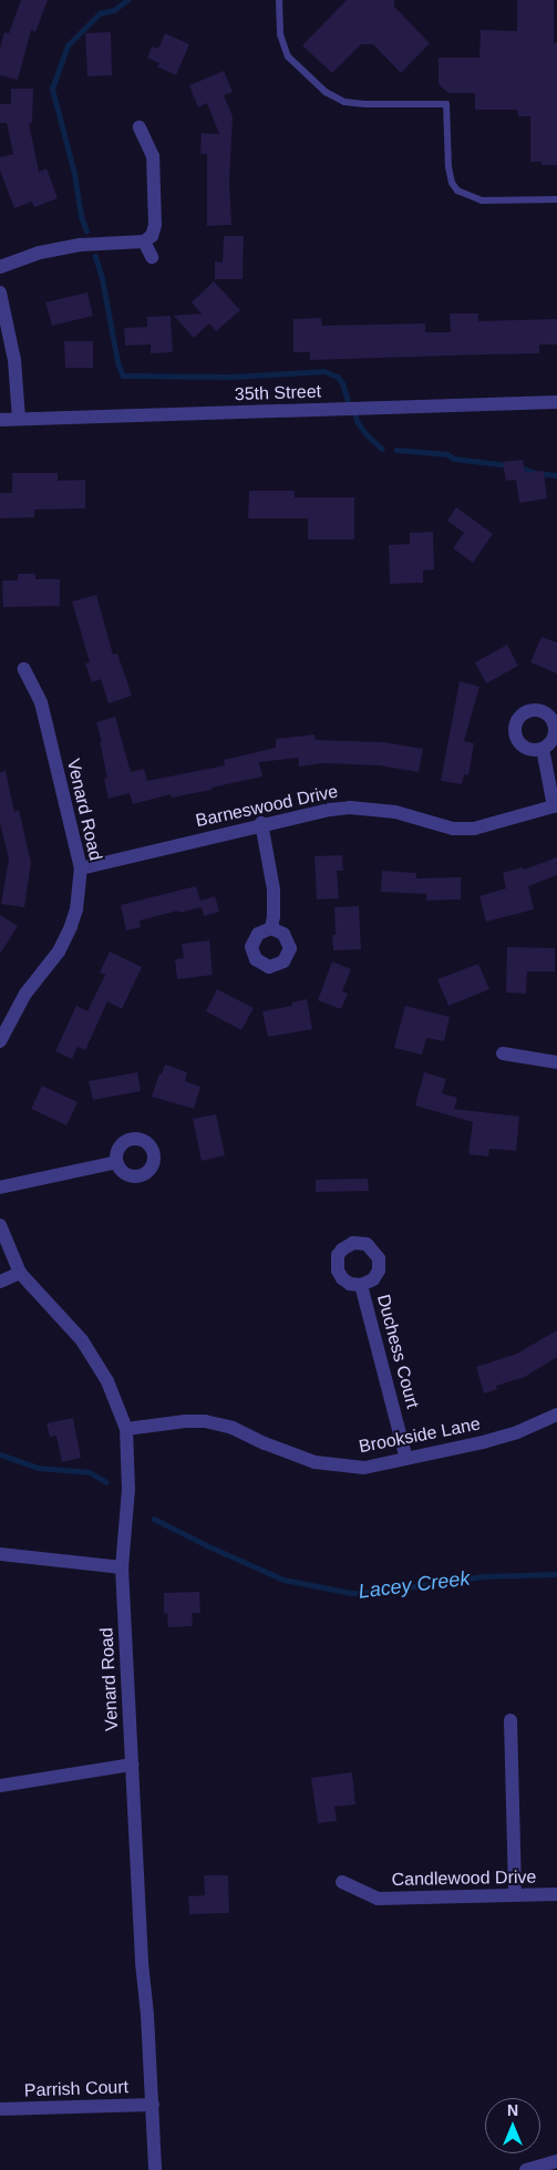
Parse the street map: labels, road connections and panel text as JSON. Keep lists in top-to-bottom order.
{
  "streets": {
    "street": [
      "35th Street",
      "Barneswood Drive",
      "Venard Road",
      "Duchess Court",
      "Brookside Lane",
      "Candlewood Drive",
      "Parrish Court"
    ]
  },
  "crossings": [
    ["Barneswood Drive", "Venard Road"],
    ["Venard Road", "Brookside Lane"],
    ["Venard Road", "Parrish Court"],
    ["Duchess Court", "Brookside Lane"]
  ],
  "water": ["Lacey Creek"],
  "north": "top"
}
